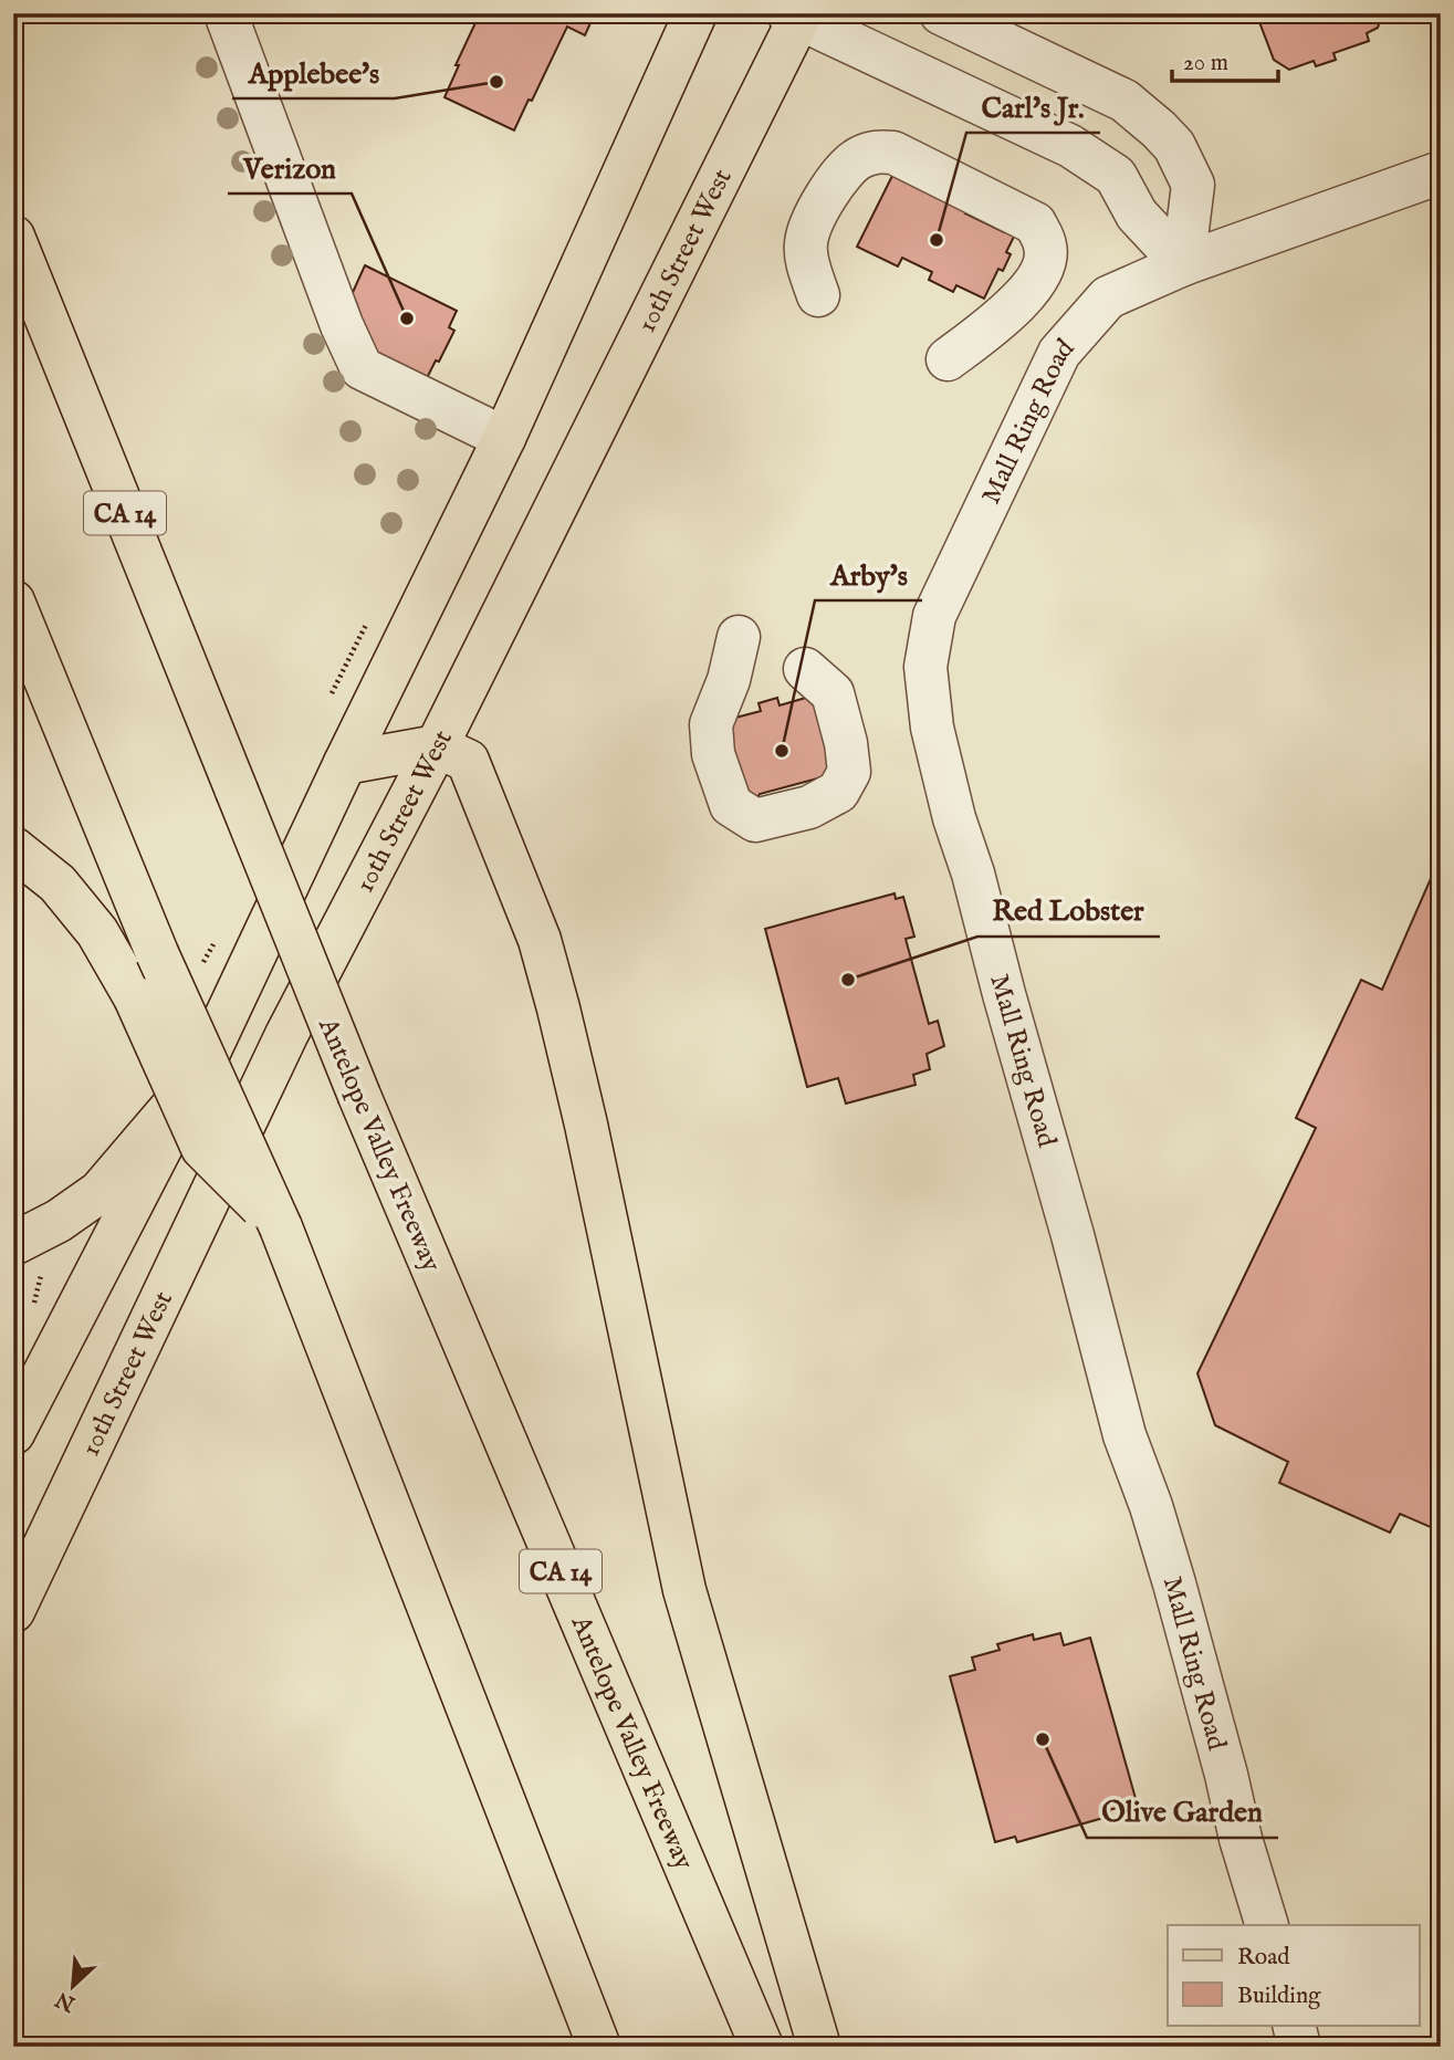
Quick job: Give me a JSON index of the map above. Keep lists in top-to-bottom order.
{
  "streets": {
    "main road": ["10th Street West", "CA 14", "Antelope Valley Freeway"],
    "lane": ["Mall Ring Road"]
  },
  "places": [
    "Applebee's",
    "Carl's Jr.",
    "Verizon",
    "Arby's",
    "Red Lobster",
    "Olive Garden"
  ],
  "legend": ["Road", "Building"],
  "scale_bar": "20 m",
  "north": "bottom left"
}
